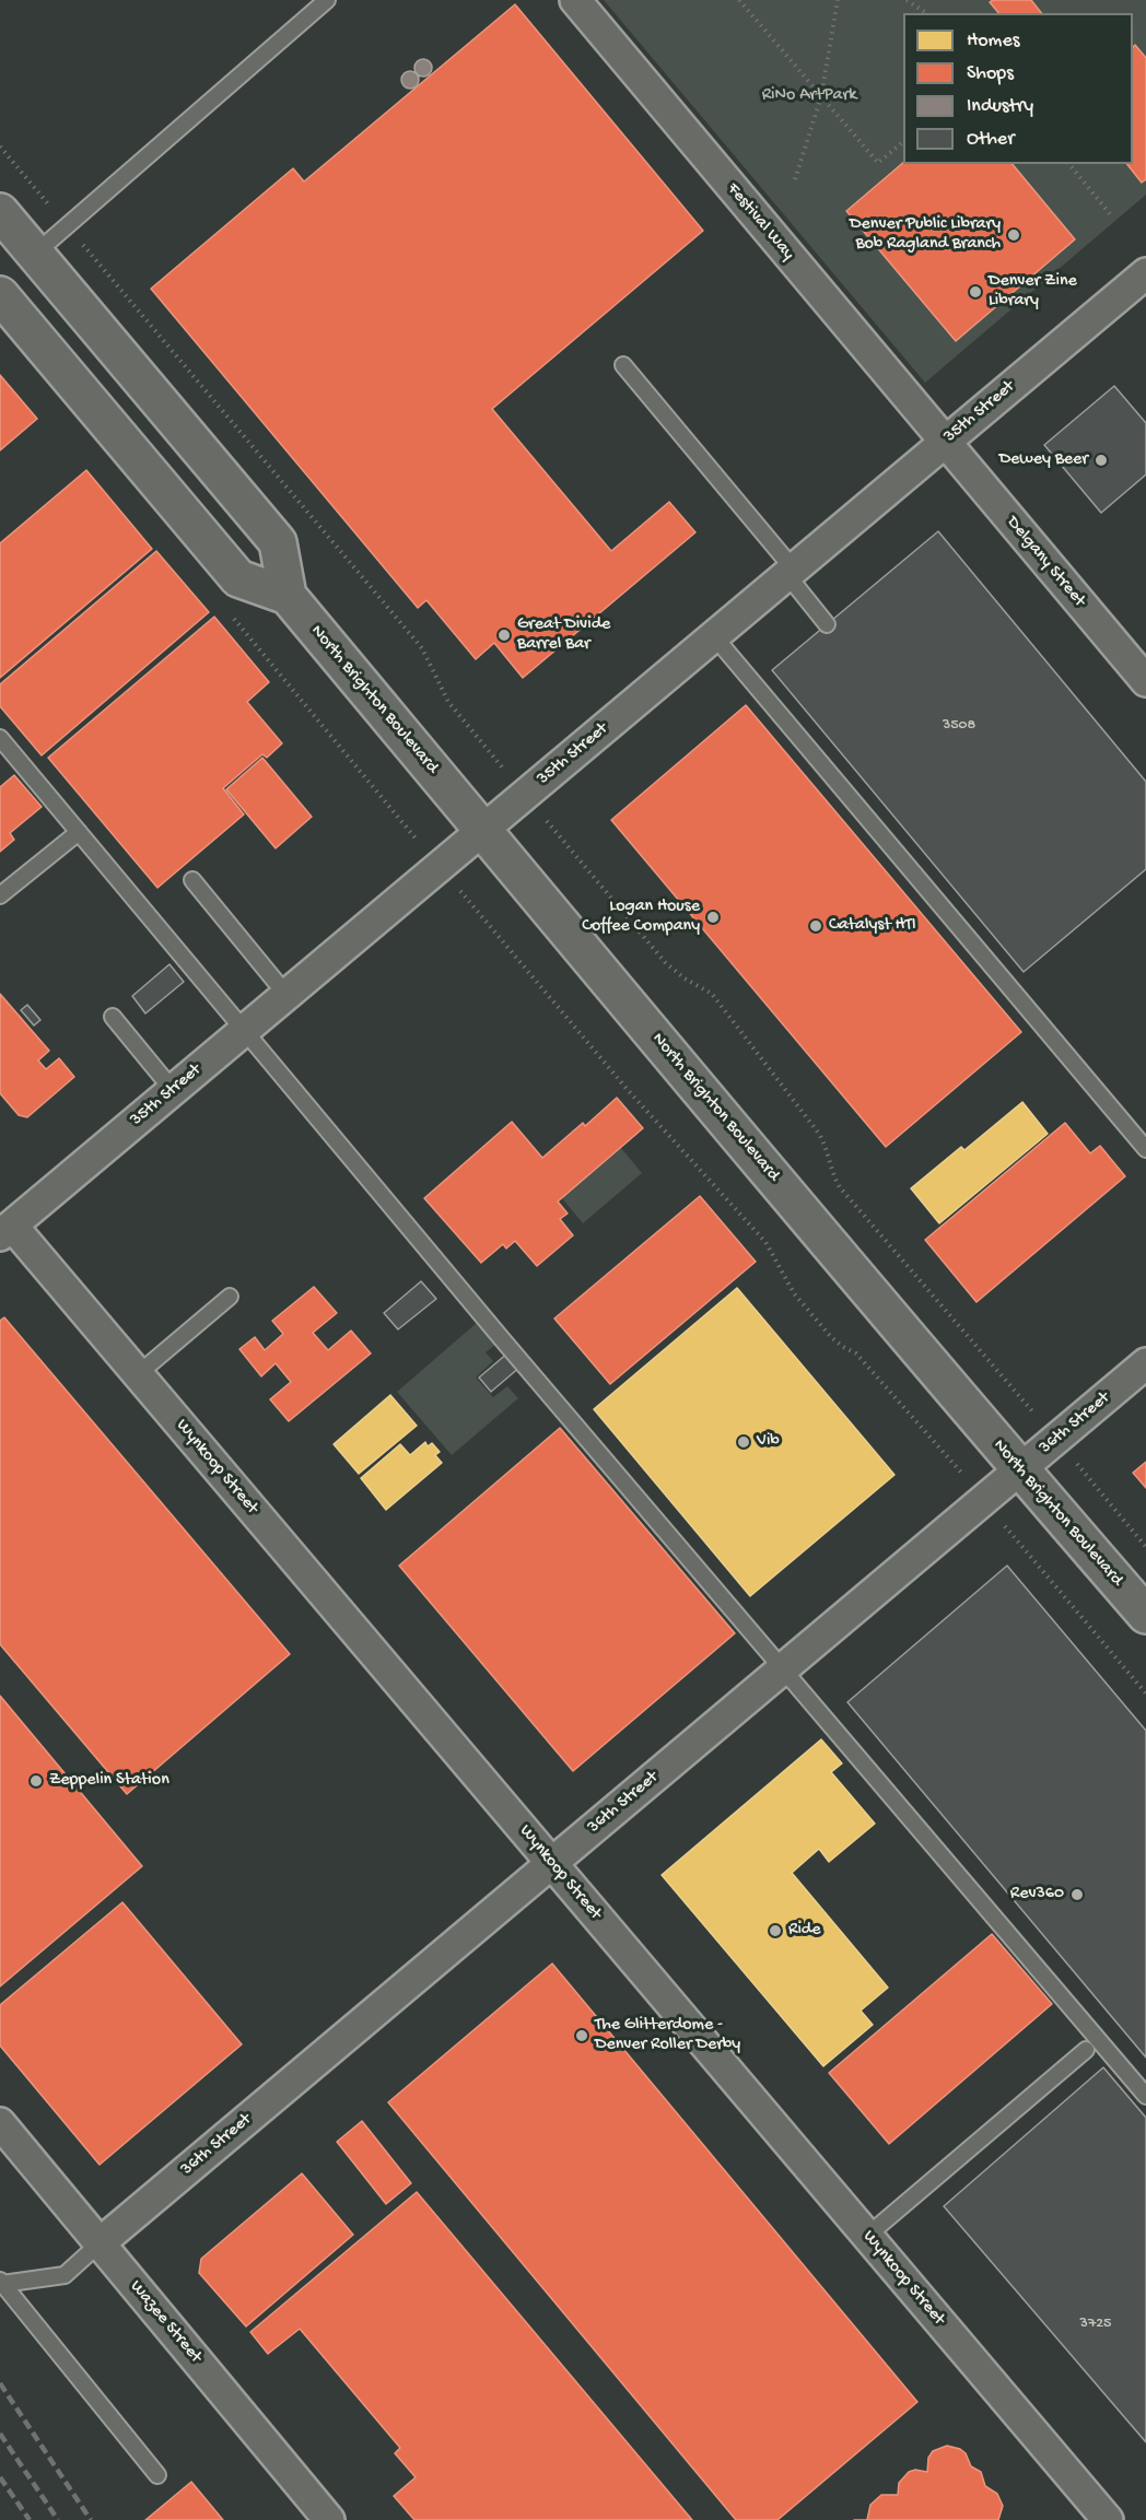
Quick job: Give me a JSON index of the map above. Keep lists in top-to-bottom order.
{
  "streets": {
    "main road": ["North Brighton Boulevard"],
    "street": [
      "Festival Way",
      "35th Street",
      "Delgany Street",
      "36th Street",
      "Wynkoop Street",
      "Wazee Street"
    ]
  },
  "crossings": [
    ["Festival Way", "35th Street"],
    ["Festival Way", "Delgany Street"],
    ["35th Street", "Delgany Street"],
    ["35th Street", "North Brighton Boulevard"],
    ["35th Street", "Wynkoop Street"],
    ["North Brighton Boulevard", "36th Street"],
    ["36th Street", "Wynkoop Street"],
    ["36th Street", "Wazee Street"]
  ],
  "parks": ["RiNo ArtPark"],
  "places": [
    "Denver Public Library Bob Ragland Branch",
    "Denver Zine Library",
    "Dewey Beer",
    "Great Divide Barrel Bar",
    "Logan House Coffee Company",
    "Catalyst HTI",
    "Vib",
    "Zeppelin Station",
    "Rev360",
    "Ride",
    "The Glitterdome - Denver Roller Derby"
  ],
  "house_numbers": ["3508", "3725"],
  "legend": [
    "Homes",
    "Shops",
    "Industry",
    "Other"
  ]
}
